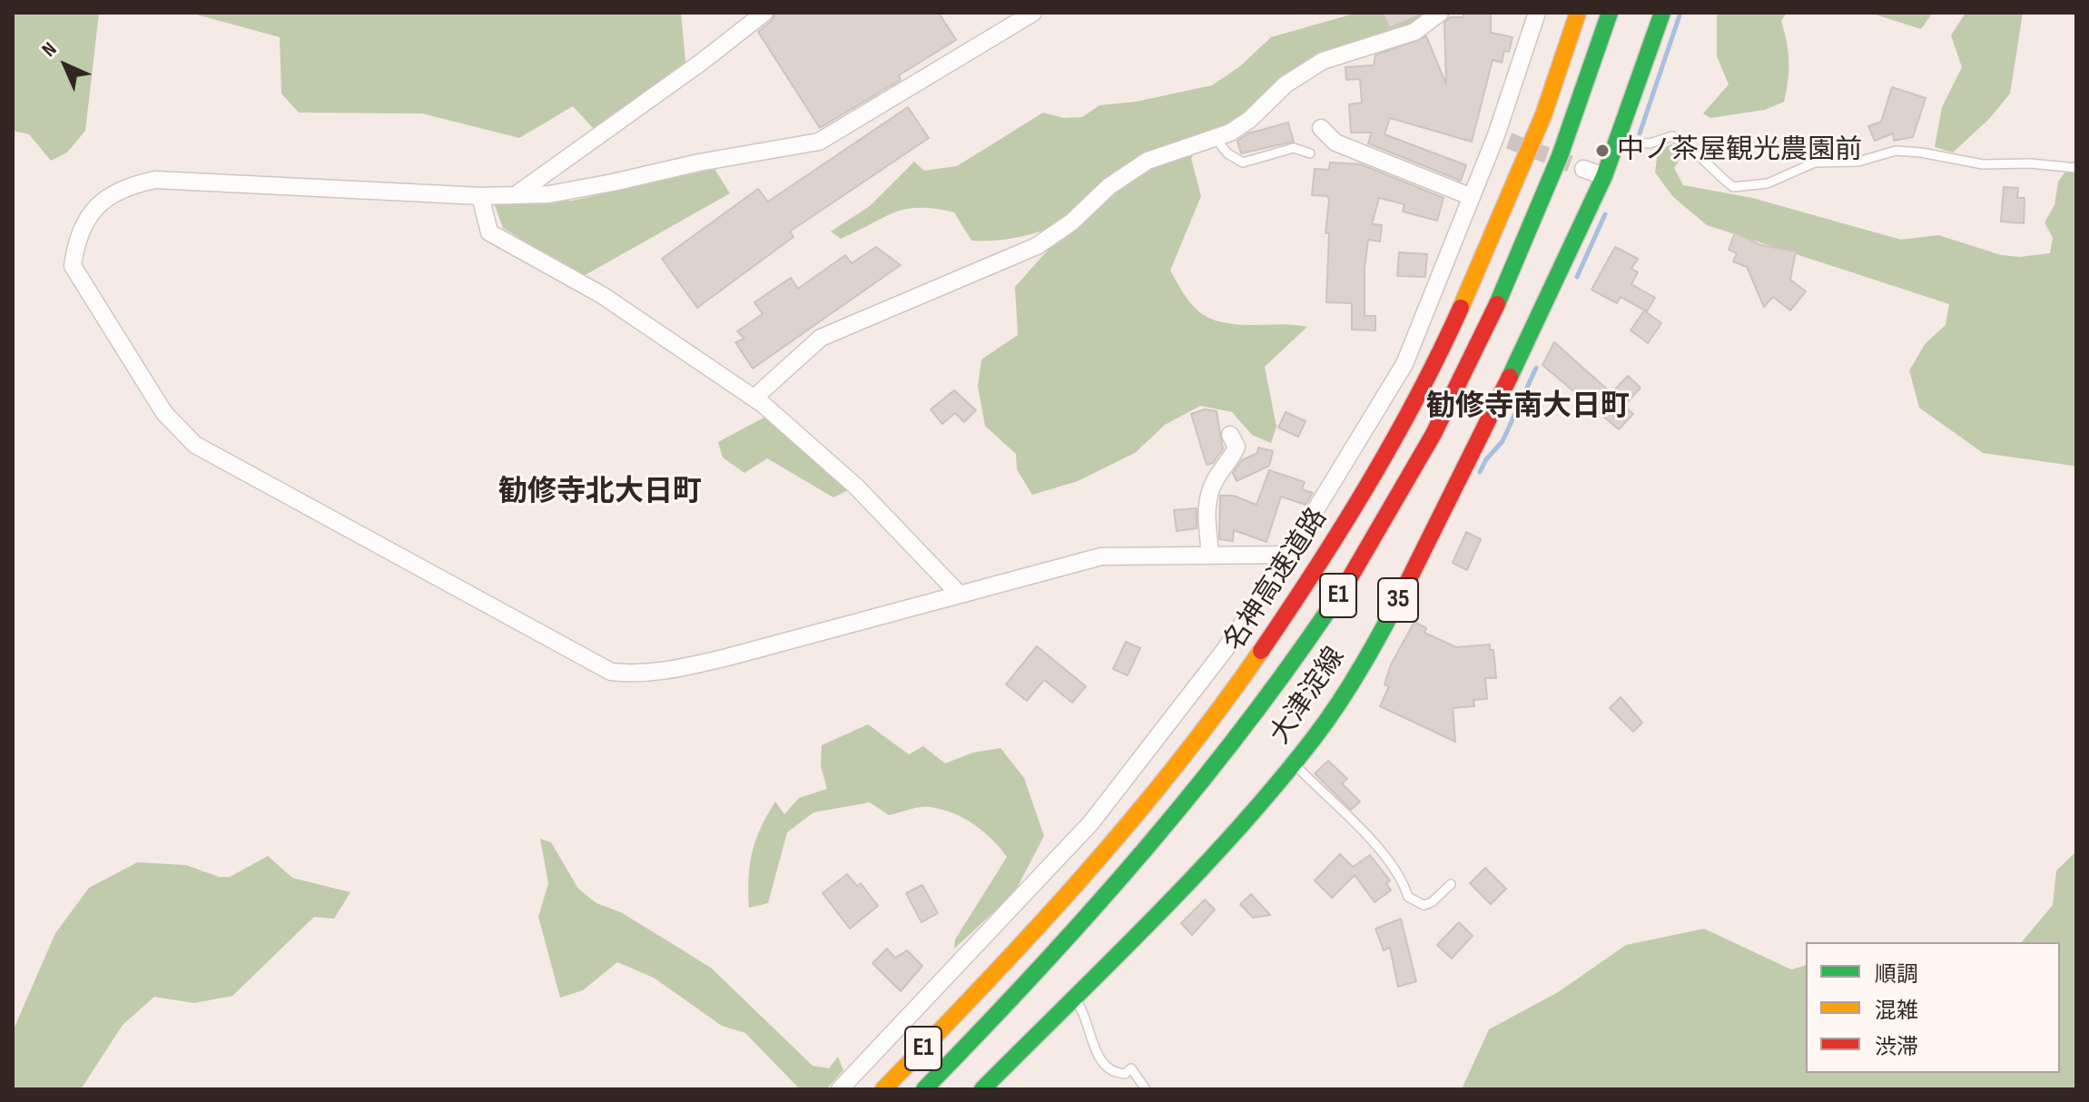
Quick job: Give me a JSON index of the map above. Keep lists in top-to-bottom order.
{
  "streets": {
    "main road": [
      "名神高速道路",
      "E1",
      "35",
      "大津淀線"
    ]
  },
  "districts": ["勧修寺南大日町", "勧修寺北大日町"],
  "places": ["中ノ茶屋観光農園前"],
  "legend": ["順調", "混雑", "渋滞"],
  "north": "top left"
}
